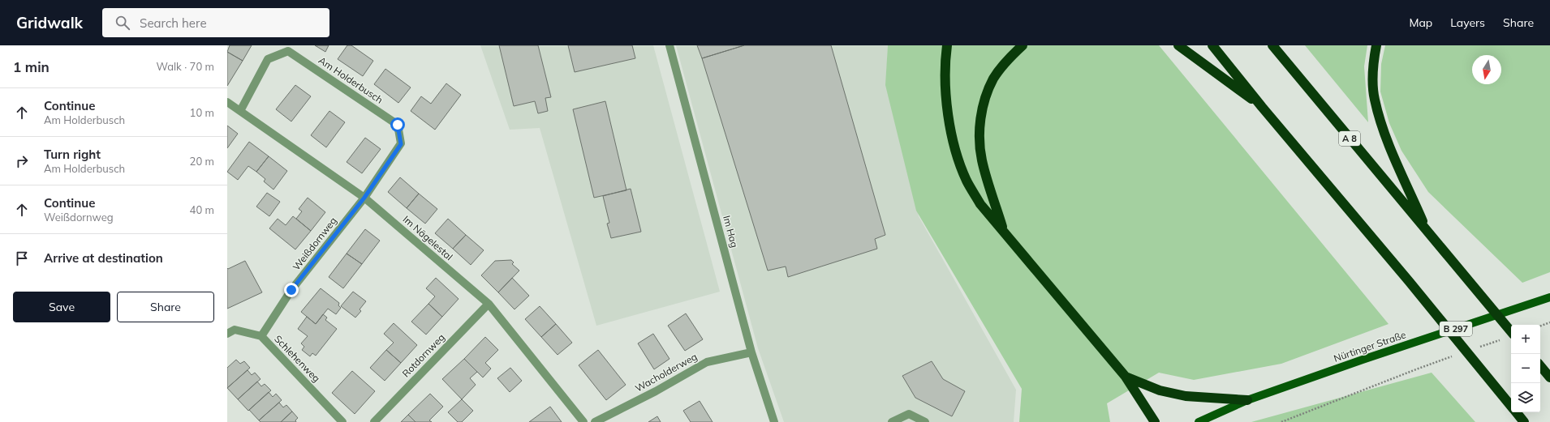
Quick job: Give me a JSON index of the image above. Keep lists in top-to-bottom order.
{
  "streets": {
    "highway": ["A 8"],
    "main road": ["B 297", "Nürtinger Straße"],
    "street": [
      "Am Holderbusch",
      "Im Hag",
      "Im Nägelestal",
      "Weißdornweg",
      "Rotdornweg",
      "Schlehenweg",
      "Wacholderweg"
    ]
  },
  "crossings": [
    ["Am Holderbusch", "Im Nägelestal"],
    ["Am Holderbusch", "Weißdornweg"],
    ["Im Hag", "Wacholderweg"],
    ["Im Nägelestal", "Weißdornweg"],
    ["Im Nägelestal", "Rotdornweg"],
    ["Weißdornweg", "Schlehenweg"]
  ],
  "north": "bottom",
  "page": {
    "header": "Gridwalk",
    "search": "Search here",
    "nav": ["Map", "Layers", "Share"],
    "heading": ["1 min", "Walk · 70 m"],
    "list": [
      ["Continue", "Am Holderbusch", "10 m"],
      ["Turn right", "Am Holderbusch", "20 m"],
      ["Continue", "Weißdornweg", "40 m"],
      "Arrive at destination"
    ],
    "buttons": ["Save", "Share"],
    "map_buttons": ["+", "−"]
  }
}
